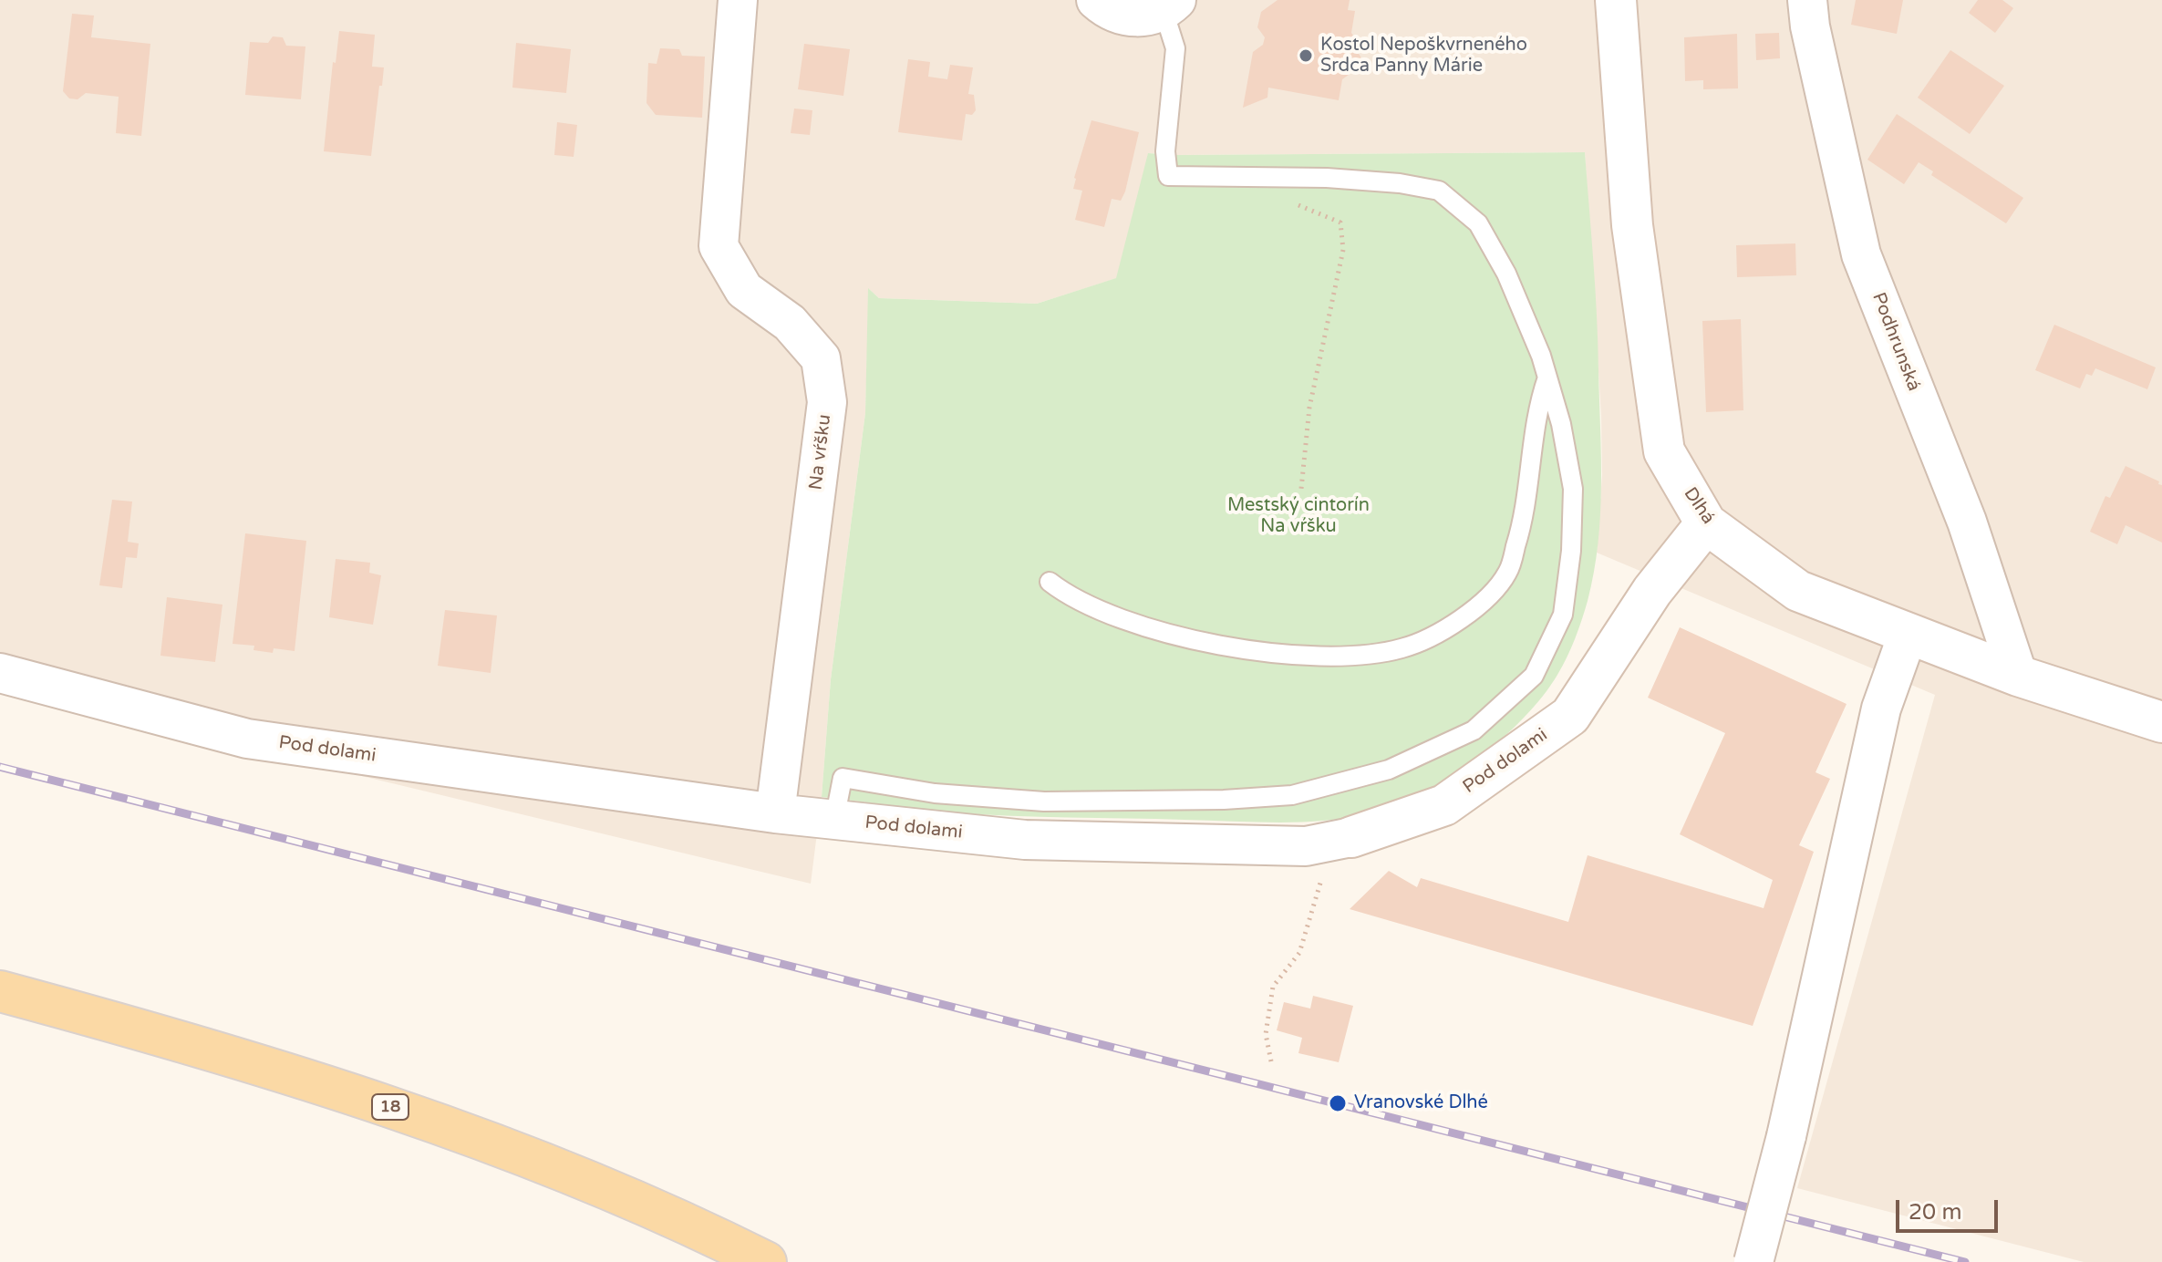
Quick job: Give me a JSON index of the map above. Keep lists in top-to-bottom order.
{
  "streets": {
    "main road": ["18"],
    "street": [
      "Podhrunská",
      "Na vŕšku",
      "Dlhá",
      "Pod dolami"
    ]
  },
  "crossings": [
    ["Podhrunská", "Dlhá"],
    ["Na vŕšku", "Pod dolami"],
    ["Dlhá", "Pod dolami"]
  ],
  "parks": ["Mestský cintorín Na vŕšku"],
  "places": ["Kostol Nepoškvrneného Srdca Panny Márie", "Vranovské Dlhé"],
  "scale_bar": "20 m"
}
